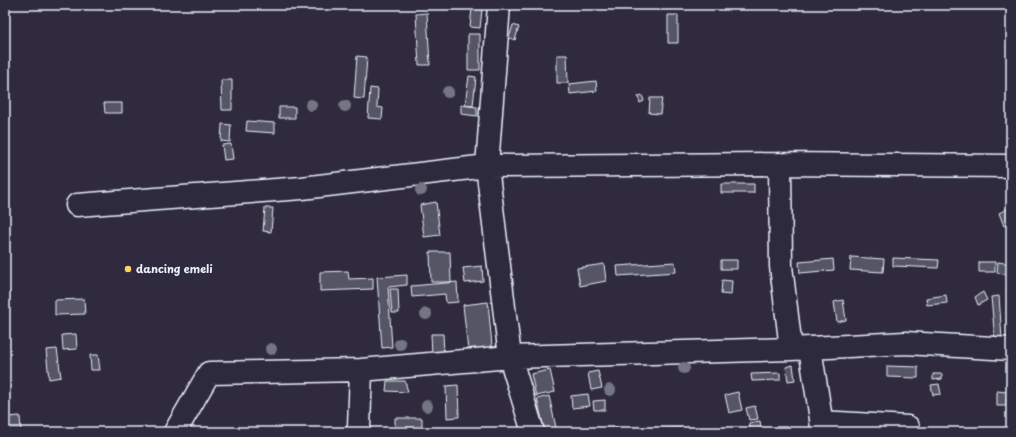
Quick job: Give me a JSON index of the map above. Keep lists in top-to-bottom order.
{
  "places": ["dancing emeli"]
}
